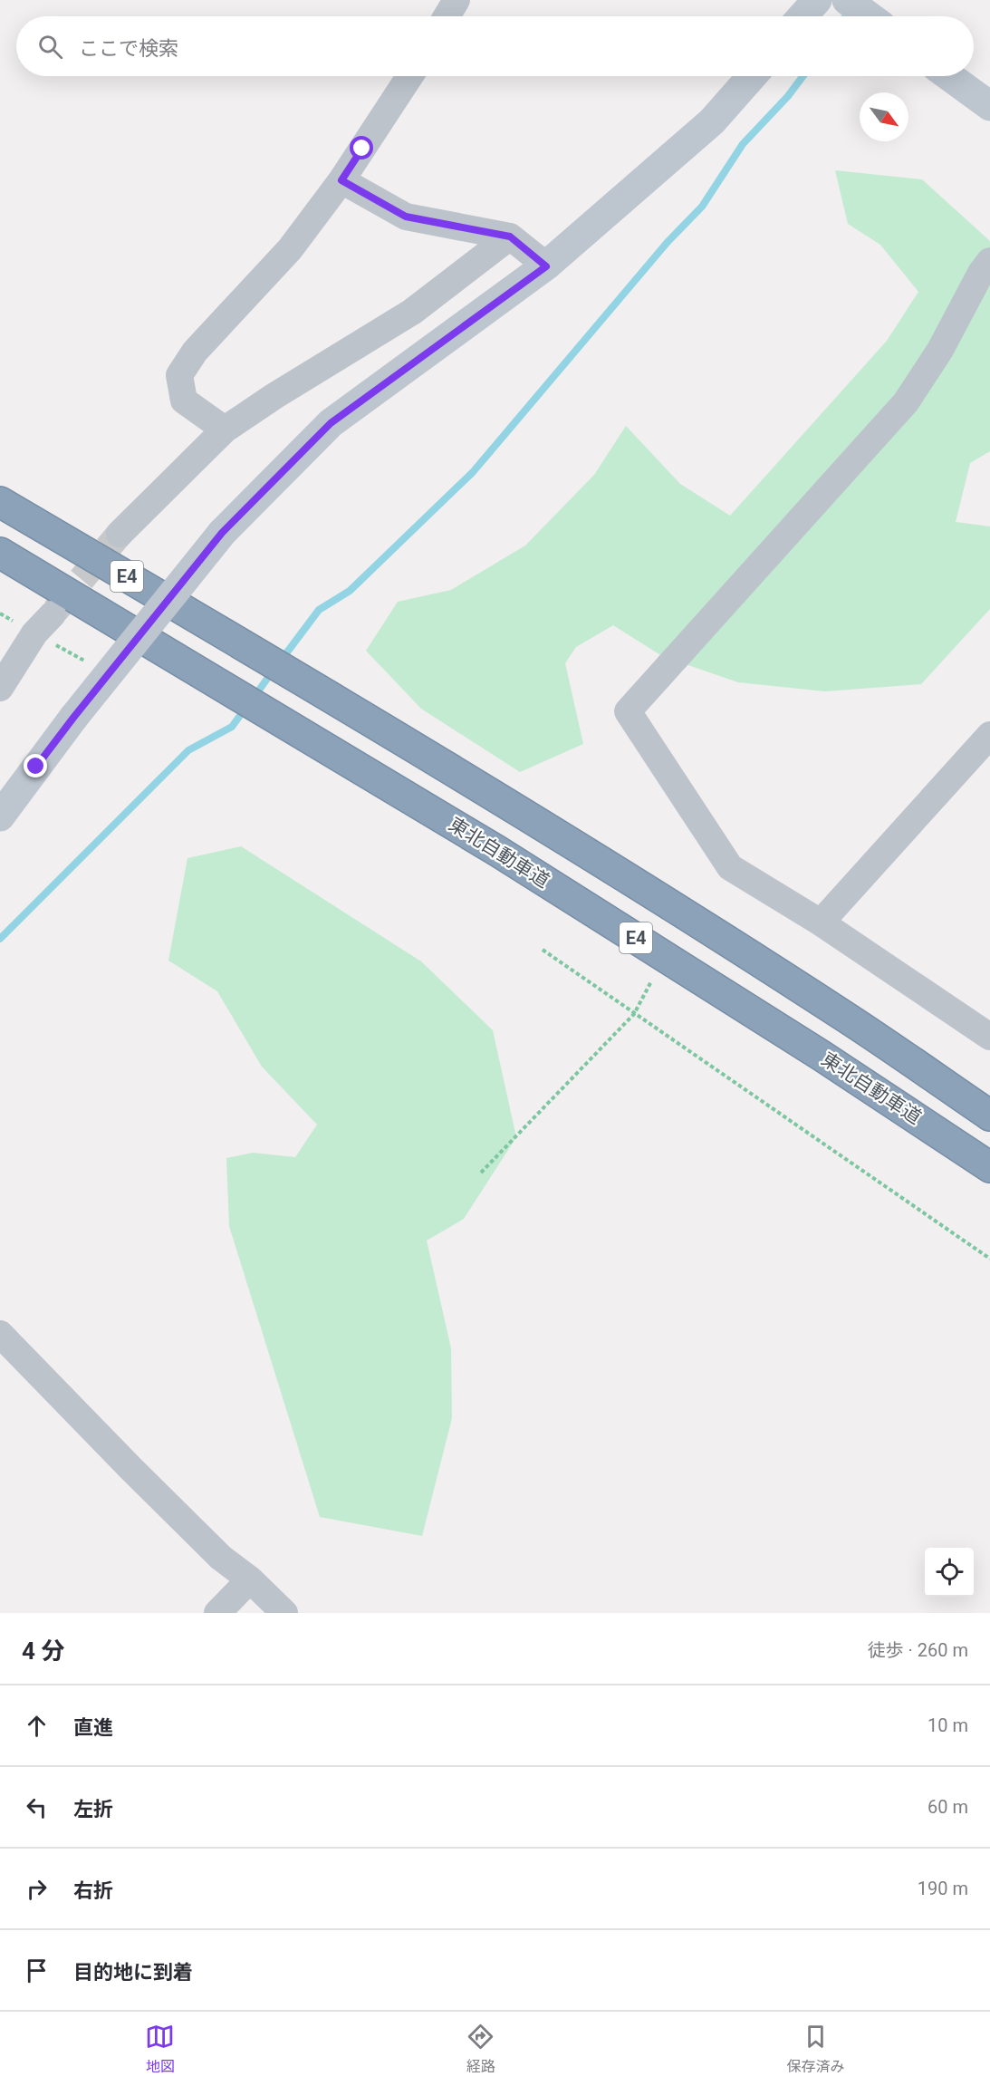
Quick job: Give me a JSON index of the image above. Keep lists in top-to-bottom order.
{
  "streets": {
    "highway": ["E4", "東北自動車道"]
  },
  "north": "bottom right",
  "page": {
    "search": "ここで検索",
    "heading": ["4 分", "徒歩 · 260 m"],
    "list": [
      ["直進", "10 m"],
      ["左折", "60 m"],
      ["右折", "190 m"],
      "目的地に到着"
    ],
    "nav": ["地図", "経路", "保存済み"]
  }
}
